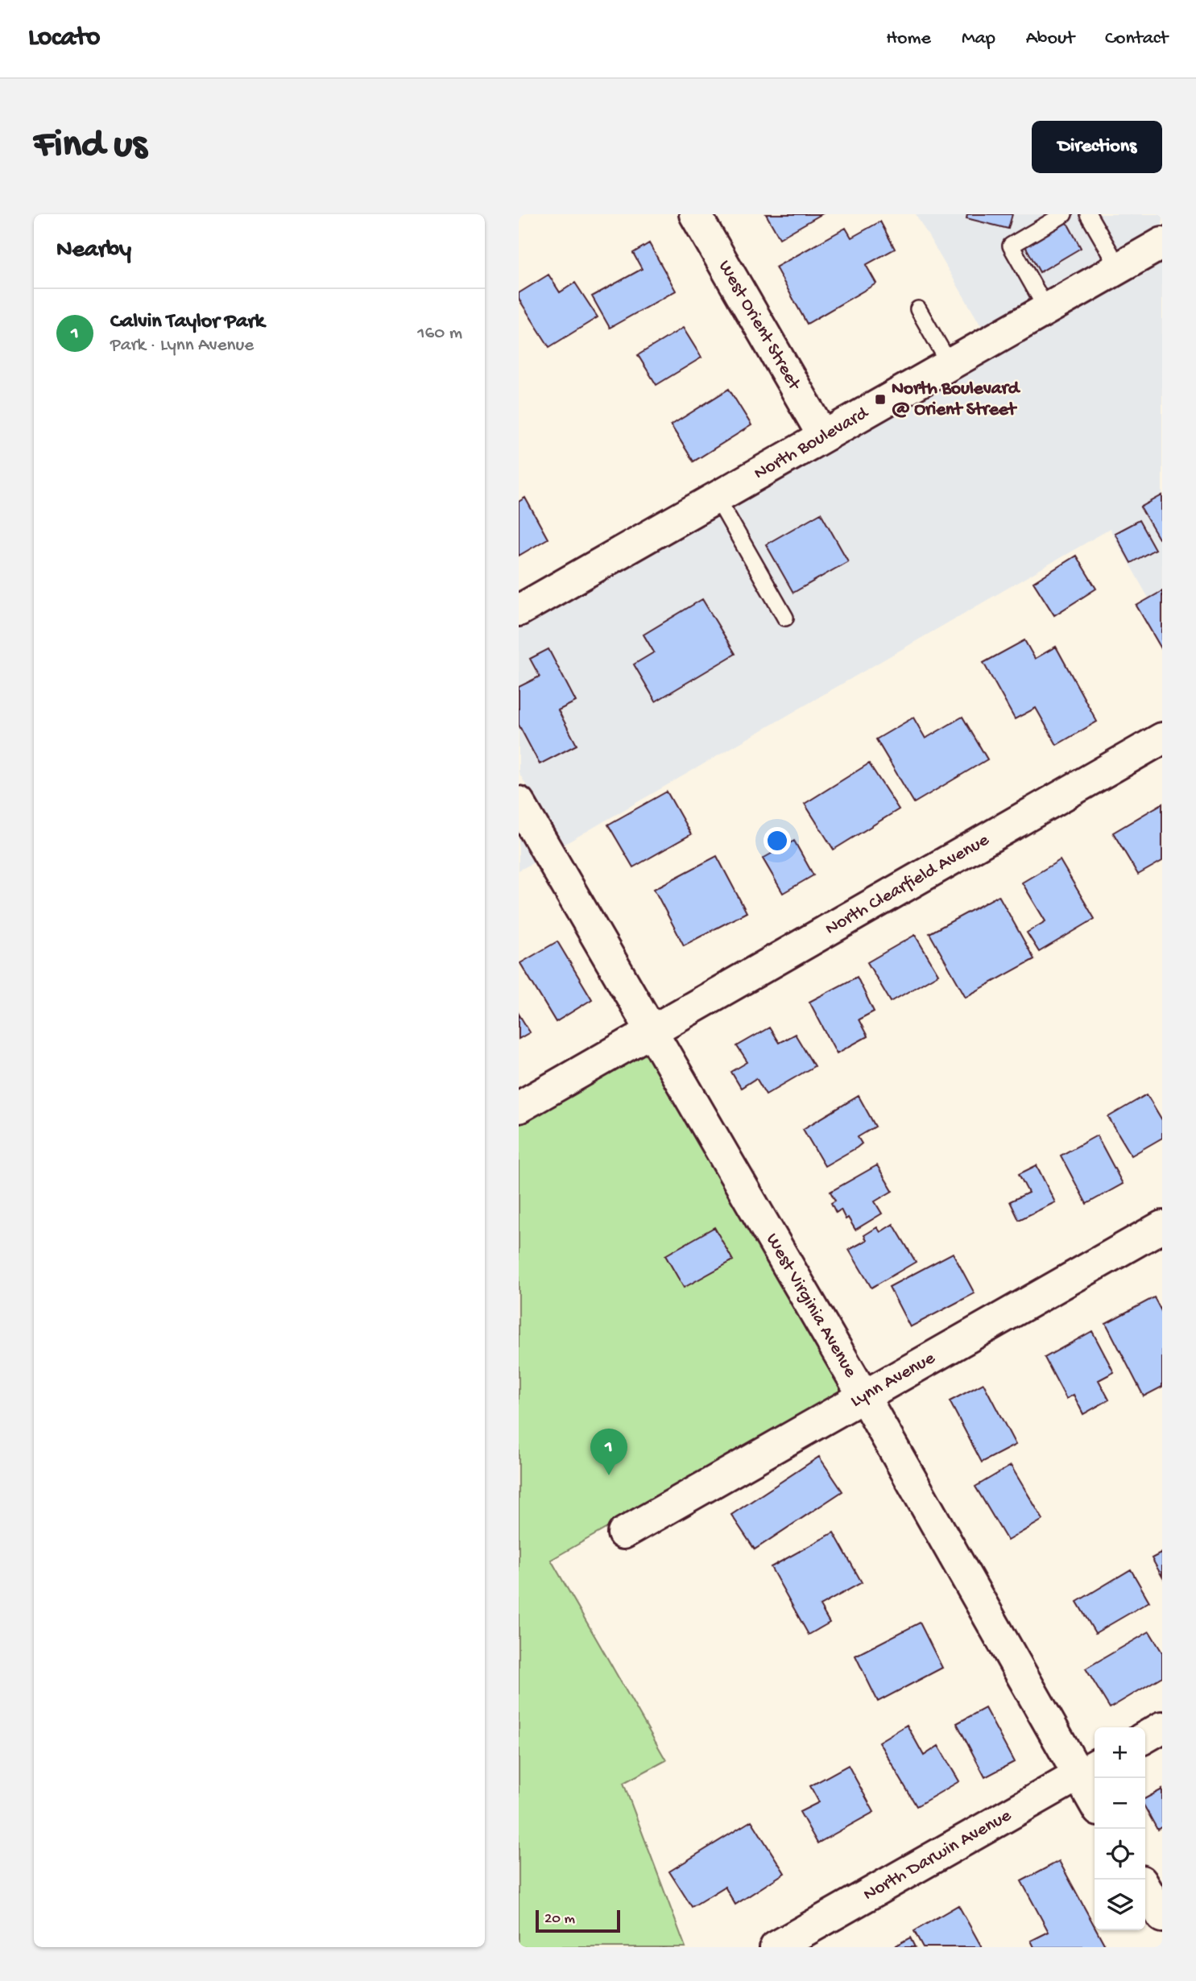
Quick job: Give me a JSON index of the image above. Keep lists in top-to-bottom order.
{
  "streets": {
    "street": [
      "West Orient Street",
      "North Boulevard",
      "North Clearfield Avenue",
      "West Virginia Avenue",
      "Lynn Avenue",
      "North Darwin Avenue"
    ]
  },
  "crossings": [
    ["West Orient Street", "North Boulevard"],
    ["North Clearfield Avenue", "West Virginia Avenue"],
    ["West Virginia Avenue", "Lynn Avenue"],
    ["West Virginia Avenue", "North Darwin Avenue"]
  ],
  "places": {
    "transit": ["North Boulevard @ Orient Street"]
  },
  "scale_bar": "20 m",
  "page": {
    "header": "Locato",
    "nav": [
      "Home",
      "Map",
      "About",
      "Contact"
    ],
    "buttons": "Directions",
    "title": "Find us",
    "heading": "Nearby",
    "list": [
      {
        "mark": "1",
        "name": "Calvin Taylor Park",
        "note": "Park · Lynn Avenue",
        "value": "160 m"
      }
    ],
    "pins": "1",
    "map_buttons": ["+", "−"],
    "scale": "20 m"
  }
}
